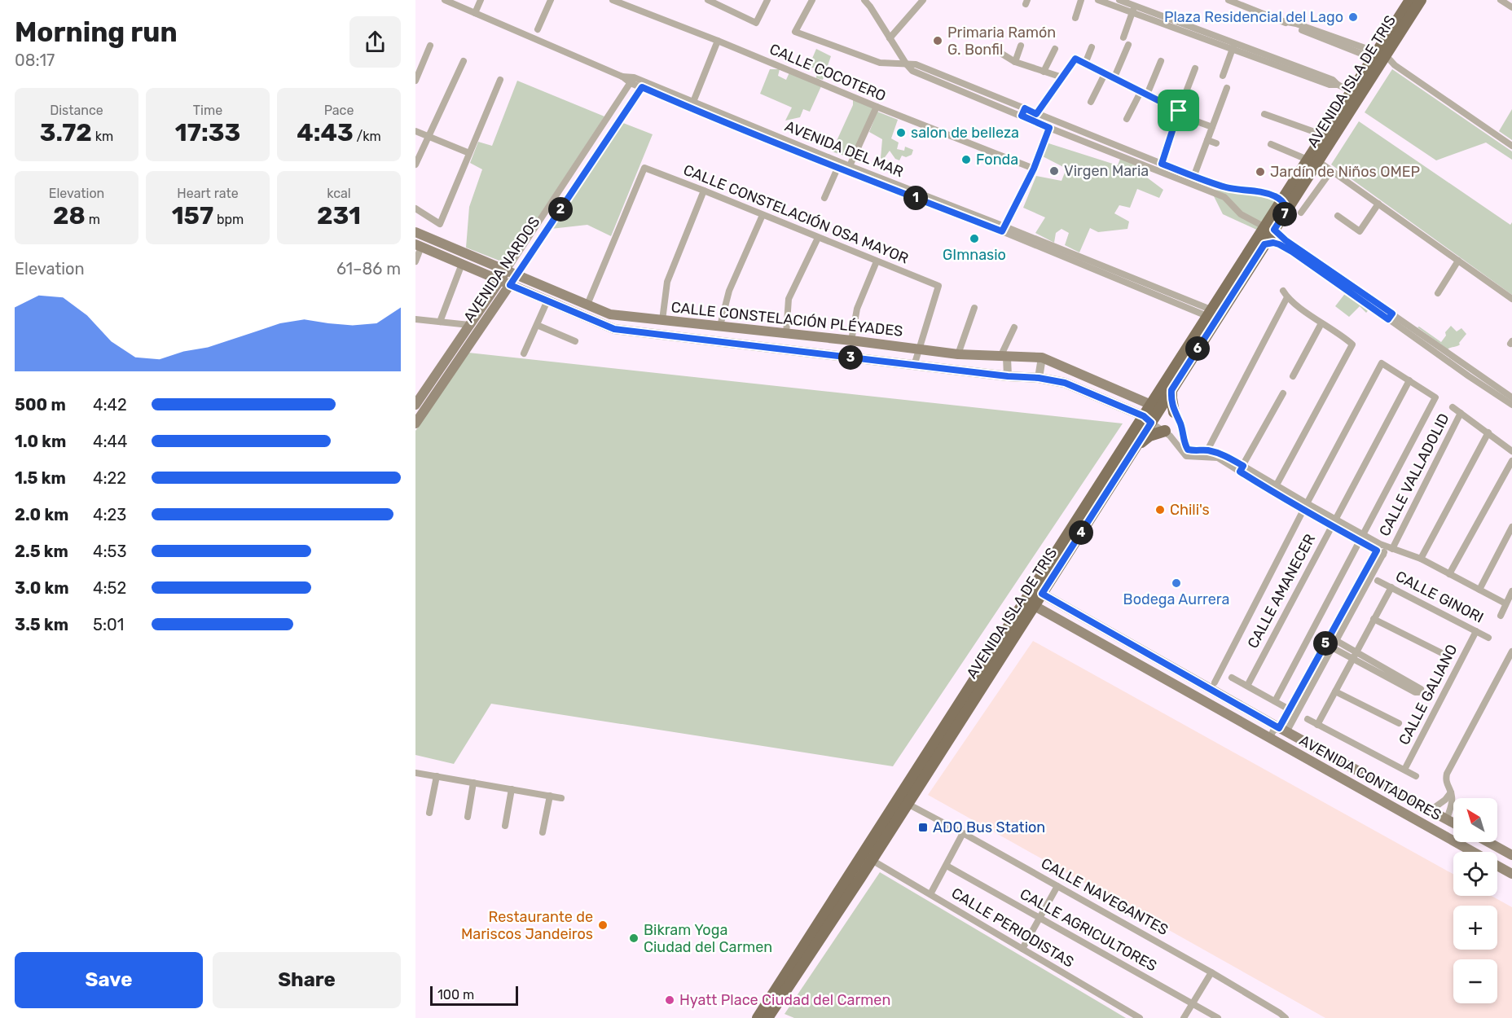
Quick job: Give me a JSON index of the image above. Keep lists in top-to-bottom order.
{
  "streets": {
    "main road": [
      "AVENIDA ISLA DE TRIS",
      "AVENIDA NARDOS",
      "CALLE CONSTELACIÓN PLÉYADES",
      "AVENIDA CONTADORES"
    ],
    "street": [
      "CALLE COCOTERO",
      "AVENIDA DEL MAR",
      "CALLE CONSTELACIÓN OSA MAYOR",
      "CALLE VALLADOLID",
      "CALLE AMANECER",
      "CALLE GINORI",
      "CALLE GALIANO",
      "CALLE NAVEGANTES",
      "CALLE PERIODISTAS",
      "CALLE AGRICULTORES"
    ]
  },
  "crossings": [
    ["AVENIDA ISLA DE TRIS", "AVENIDA DEL MAR"],
    ["AVENIDA ISLA DE TRIS", "CALLE CONSTELACIÓN PLÉYADES"],
    ["AVENIDA ISLA DE TRIS", "AVENIDA CONTADORES"],
    ["AVENIDA ISLA DE TRIS", "CALLE NAVEGANTES"],
    ["AVENIDA ISLA DE TRIS", "CALLE PERIODISTAS"],
    ["AVENIDA DEL MAR", "AVENIDA NARDOS"],
    ["CALLE CONSTELACIÓN OSA MAYOR", "CALLE CONSTELACIÓN PLÉYADES"],
    ["AVENIDA NARDOS", "CALLE CONSTELACIÓN PLÉYADES"],
    ["CALLE GINORI", "CALLE GALIANO"]
  ],
  "places": {
    "other": [
      "Plaza Residencial del Lago",
      "Primaria Ramón G. Bonfil",
      "salon de belleza",
      "Fonda",
      "Virgen Maria",
      "Jardín de Niños OMEP",
      "GImnasio",
      "Chili's",
      "Bodega Aurrera",
      "Restaurante de Mariscos Jandeiros",
      "Bikram Yoga Ciudad del Carmen",
      "Hyatt Place Ciudad del Carmen"
    ],
    "transit": ["ADO Bus Station"]
  },
  "scale_bar": "100 m",
  "north": "top left",
  "page": {
    "heading": ["Morning run", "08:17"],
    "stats": [
      ["Distance", "3.72 km"],
      ["Time", "17:33"],
      ["Pace", "4:43 /km"],
      ["Elevation", "28 m"],
      ["Heart rate", "157 bpm"],
      ["kcal", "231"]
    ],
    "pins": [
      "1",
      "2",
      "7",
      "6",
      "3",
      "4",
      "5"
    ],
    "chart": ["Elevation", "61–86 m"],
    "list": [
      {
        "name": "500 m",
        "note": "4:42"
      },
      {
        "name": "1.0 km",
        "note": "4:44"
      },
      {
        "name": "1.5 km",
        "note": "4:22"
      },
      {
        "name": "2.0 km",
        "note": "4:23"
      },
      {
        "name": "2.5 km",
        "note": "4:53"
      },
      {
        "name": "3.0 km",
        "note": "4:52"
      },
      {
        "name": "3.5 km",
        "note": "5:01"
      }
    ],
    "map_buttons": ["+", "−"],
    "buttons": ["Save", "Share"],
    "scale": "100 m"
  }
}
